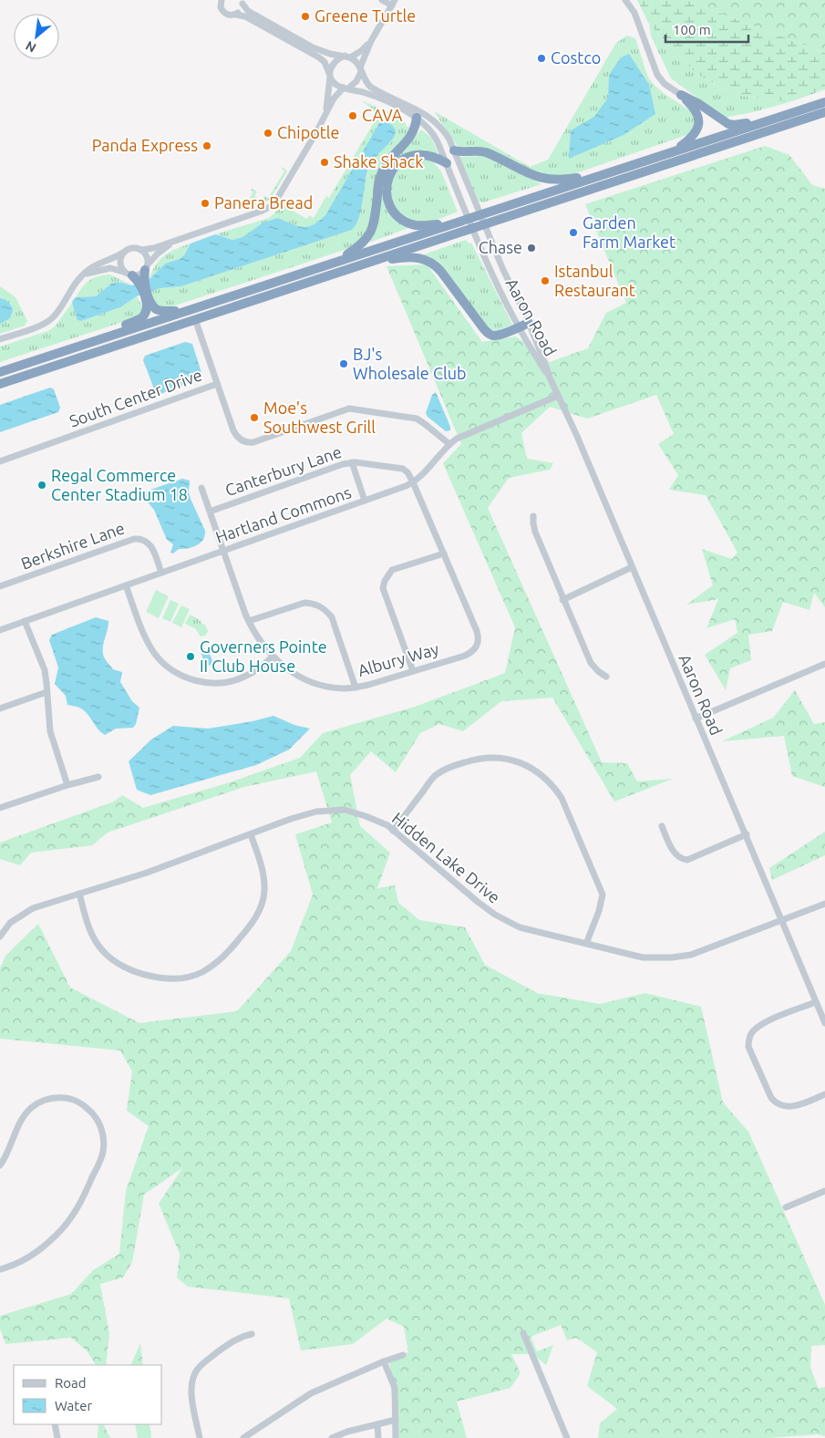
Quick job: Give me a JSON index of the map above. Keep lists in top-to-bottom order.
{
  "streets": {
    "street": [
      "Aaron Road",
      "South Center Drive",
      "Canterbury Lane",
      "Hartland Commons",
      "Berkshire Lane",
      "Albury Way",
      "Hidden Lake Drive"
    ]
  },
  "crossings": [
    ["Aaron Road", "Hartland Commons"],
    ["Aaron Road", "Hidden Lake Drive"],
    ["South Center Drive", "Hartland Commons"],
    ["Canterbury Lane", "Hartland Commons"],
    ["Canterbury Lane", "Albury Way"],
    ["Hartland Commons", "Berkshire Lane"],
    ["Hartland Commons", "Albury Way"]
  ],
  "places": [
    "Greene Turtle",
    "Costco",
    "CAVA",
    "Chipotle",
    "Panda Express",
    "Shake Shack",
    "Panera Bread",
    "Garden Farm Market",
    "Chase",
    "Istanbul Restaurant",
    "BJ's Wholesale Club",
    "Moe's Southwest Grill",
    "Regal Commerce Center Stadium 18",
    "Governers Pointe II Club House"
  ],
  "legend": ["Road", "Water"],
  "scale_bar": "100 m",
  "north": "bottom left"
}
